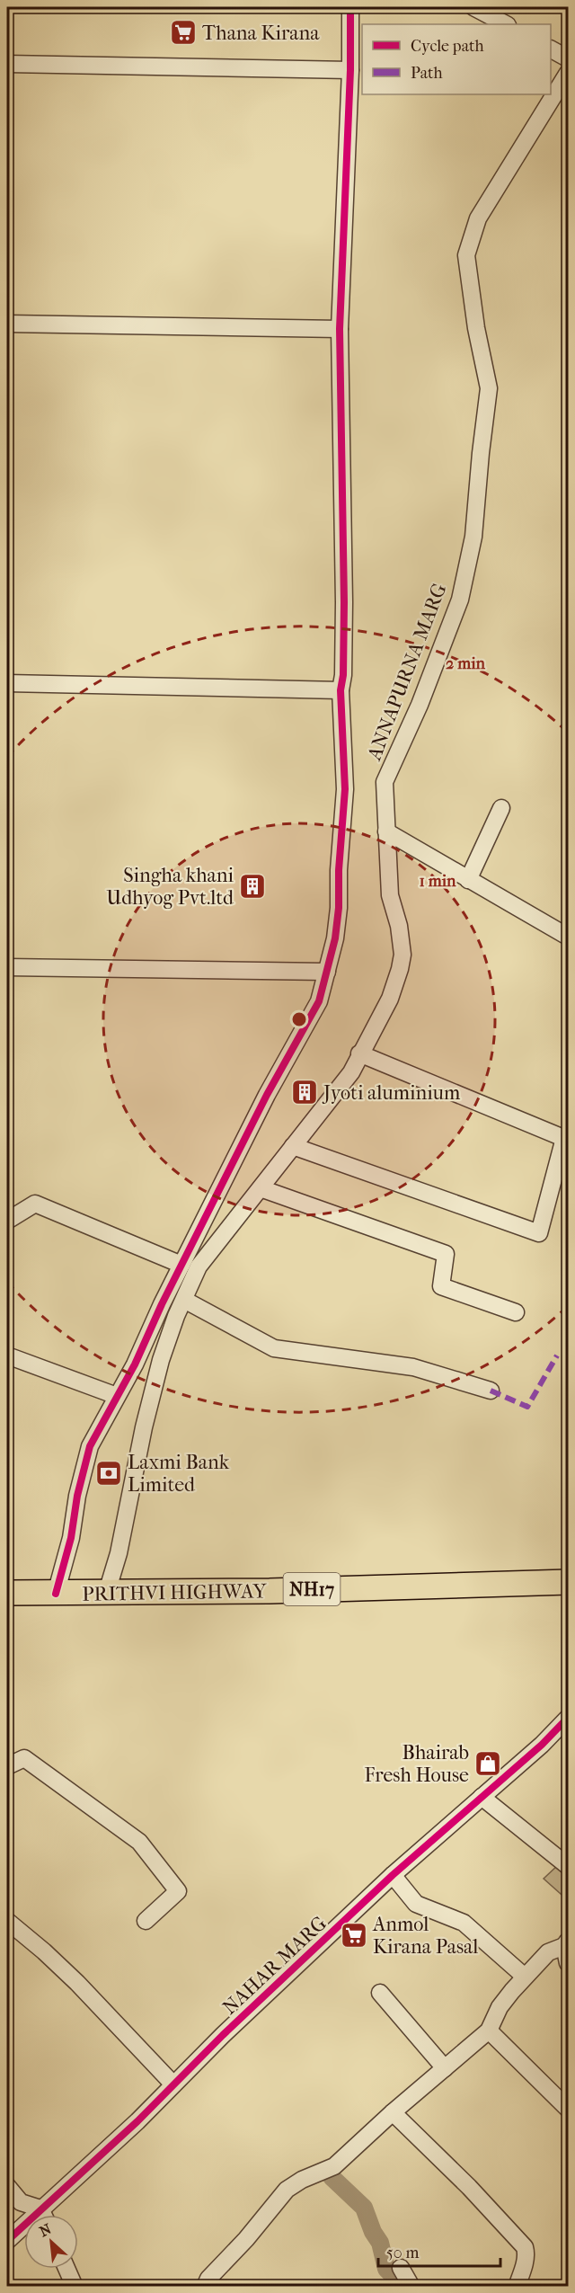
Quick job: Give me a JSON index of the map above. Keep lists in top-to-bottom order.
{
  "streets": {
    "highway": ["NH17", "PRITHVI HIGHWAY"],
    "street": ["ANNAPURNA MARG", "NAHAR MARG"]
  },
  "crossings": [
    ["ANNAPURNA MARG", "PRITHVI HIGHWAY"]
  ],
  "places": {
    "supermarket": ["Thana Kirana", "Anmol Kirana Pasal"],
    "building": ["Singha khani Udhyog Pvt.ltd", "Jyoti aluminium"],
    "bank": ["Laxmi Bank Limited"],
    "shop": ["Bhairab Fresh House"]
  },
  "legend": ["Cycle path", "Path"],
  "scale_bar": "50 m",
  "north": "top left",
  "rings": ["2 min", "1 min"]
}
